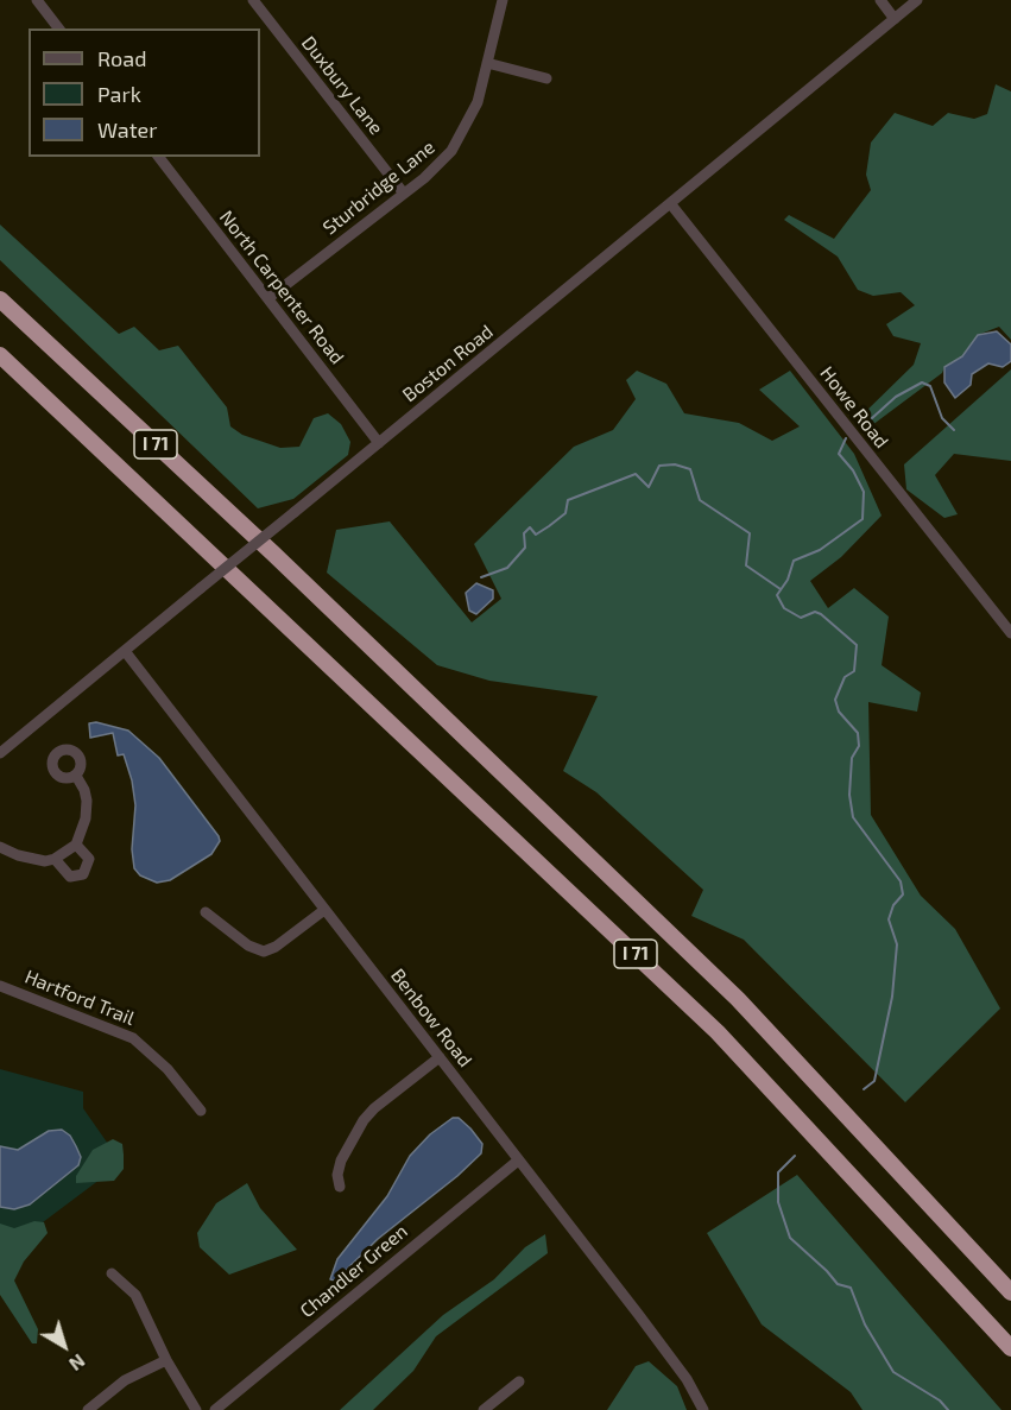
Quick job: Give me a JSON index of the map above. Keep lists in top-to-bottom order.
{
  "streets": {
    "highway": ["I 71"],
    "street": [
      "Duxbury Lane",
      "Sturbridge Lane",
      "North Carpenter Road",
      "Boston Road",
      "Howe Road",
      "Hartford Trail",
      "Benbow Road",
      "Chandler Green"
    ]
  },
  "crossings": [
    ["Duxbury Lane", "Sturbridge Lane"],
    ["Sturbridge Lane", "North Carpenter Road"],
    ["North Carpenter Road", "Boston Road"],
    ["Boston Road", "Howe Road"],
    ["Boston Road", "Benbow Road"],
    ["Benbow Road", "Chandler Green"]
  ],
  "legend": ["Road", "Park", "Water"],
  "north": "bottom right"
}
